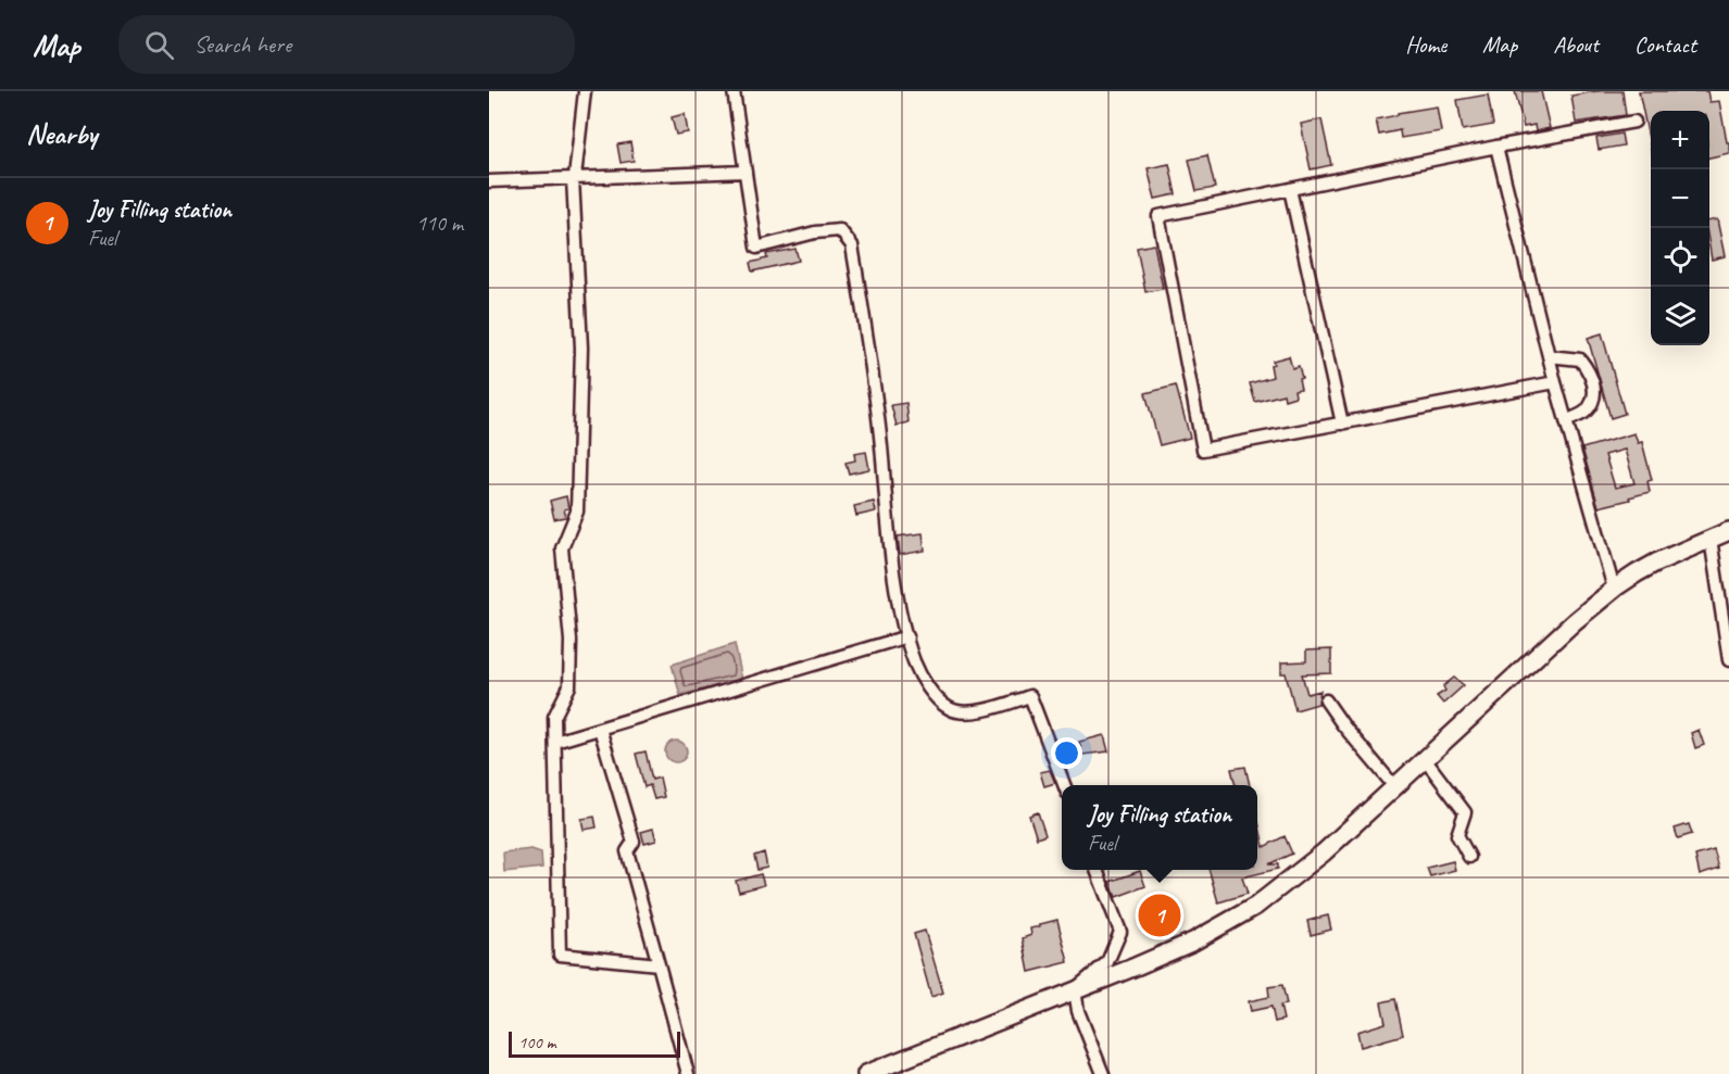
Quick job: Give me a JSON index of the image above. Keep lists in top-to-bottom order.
{
  "scale_bar": "100 m",
  "page": {
    "header": "Map",
    "search": "Search here",
    "nav": [
      "Home",
      "Map",
      "About",
      "Contact"
    ],
    "heading": "Nearby",
    "map_buttons": ["+", "−"],
    "list": [
      {
        "mark": "1",
        "name": "Joy Filling station",
        "note": "Fuel",
        "value": "110 m"
      }
    ],
    "popup": ["Joy Filling station", "Fuel"],
    "pins": "1",
    "scale": "100 m"
  }
}
